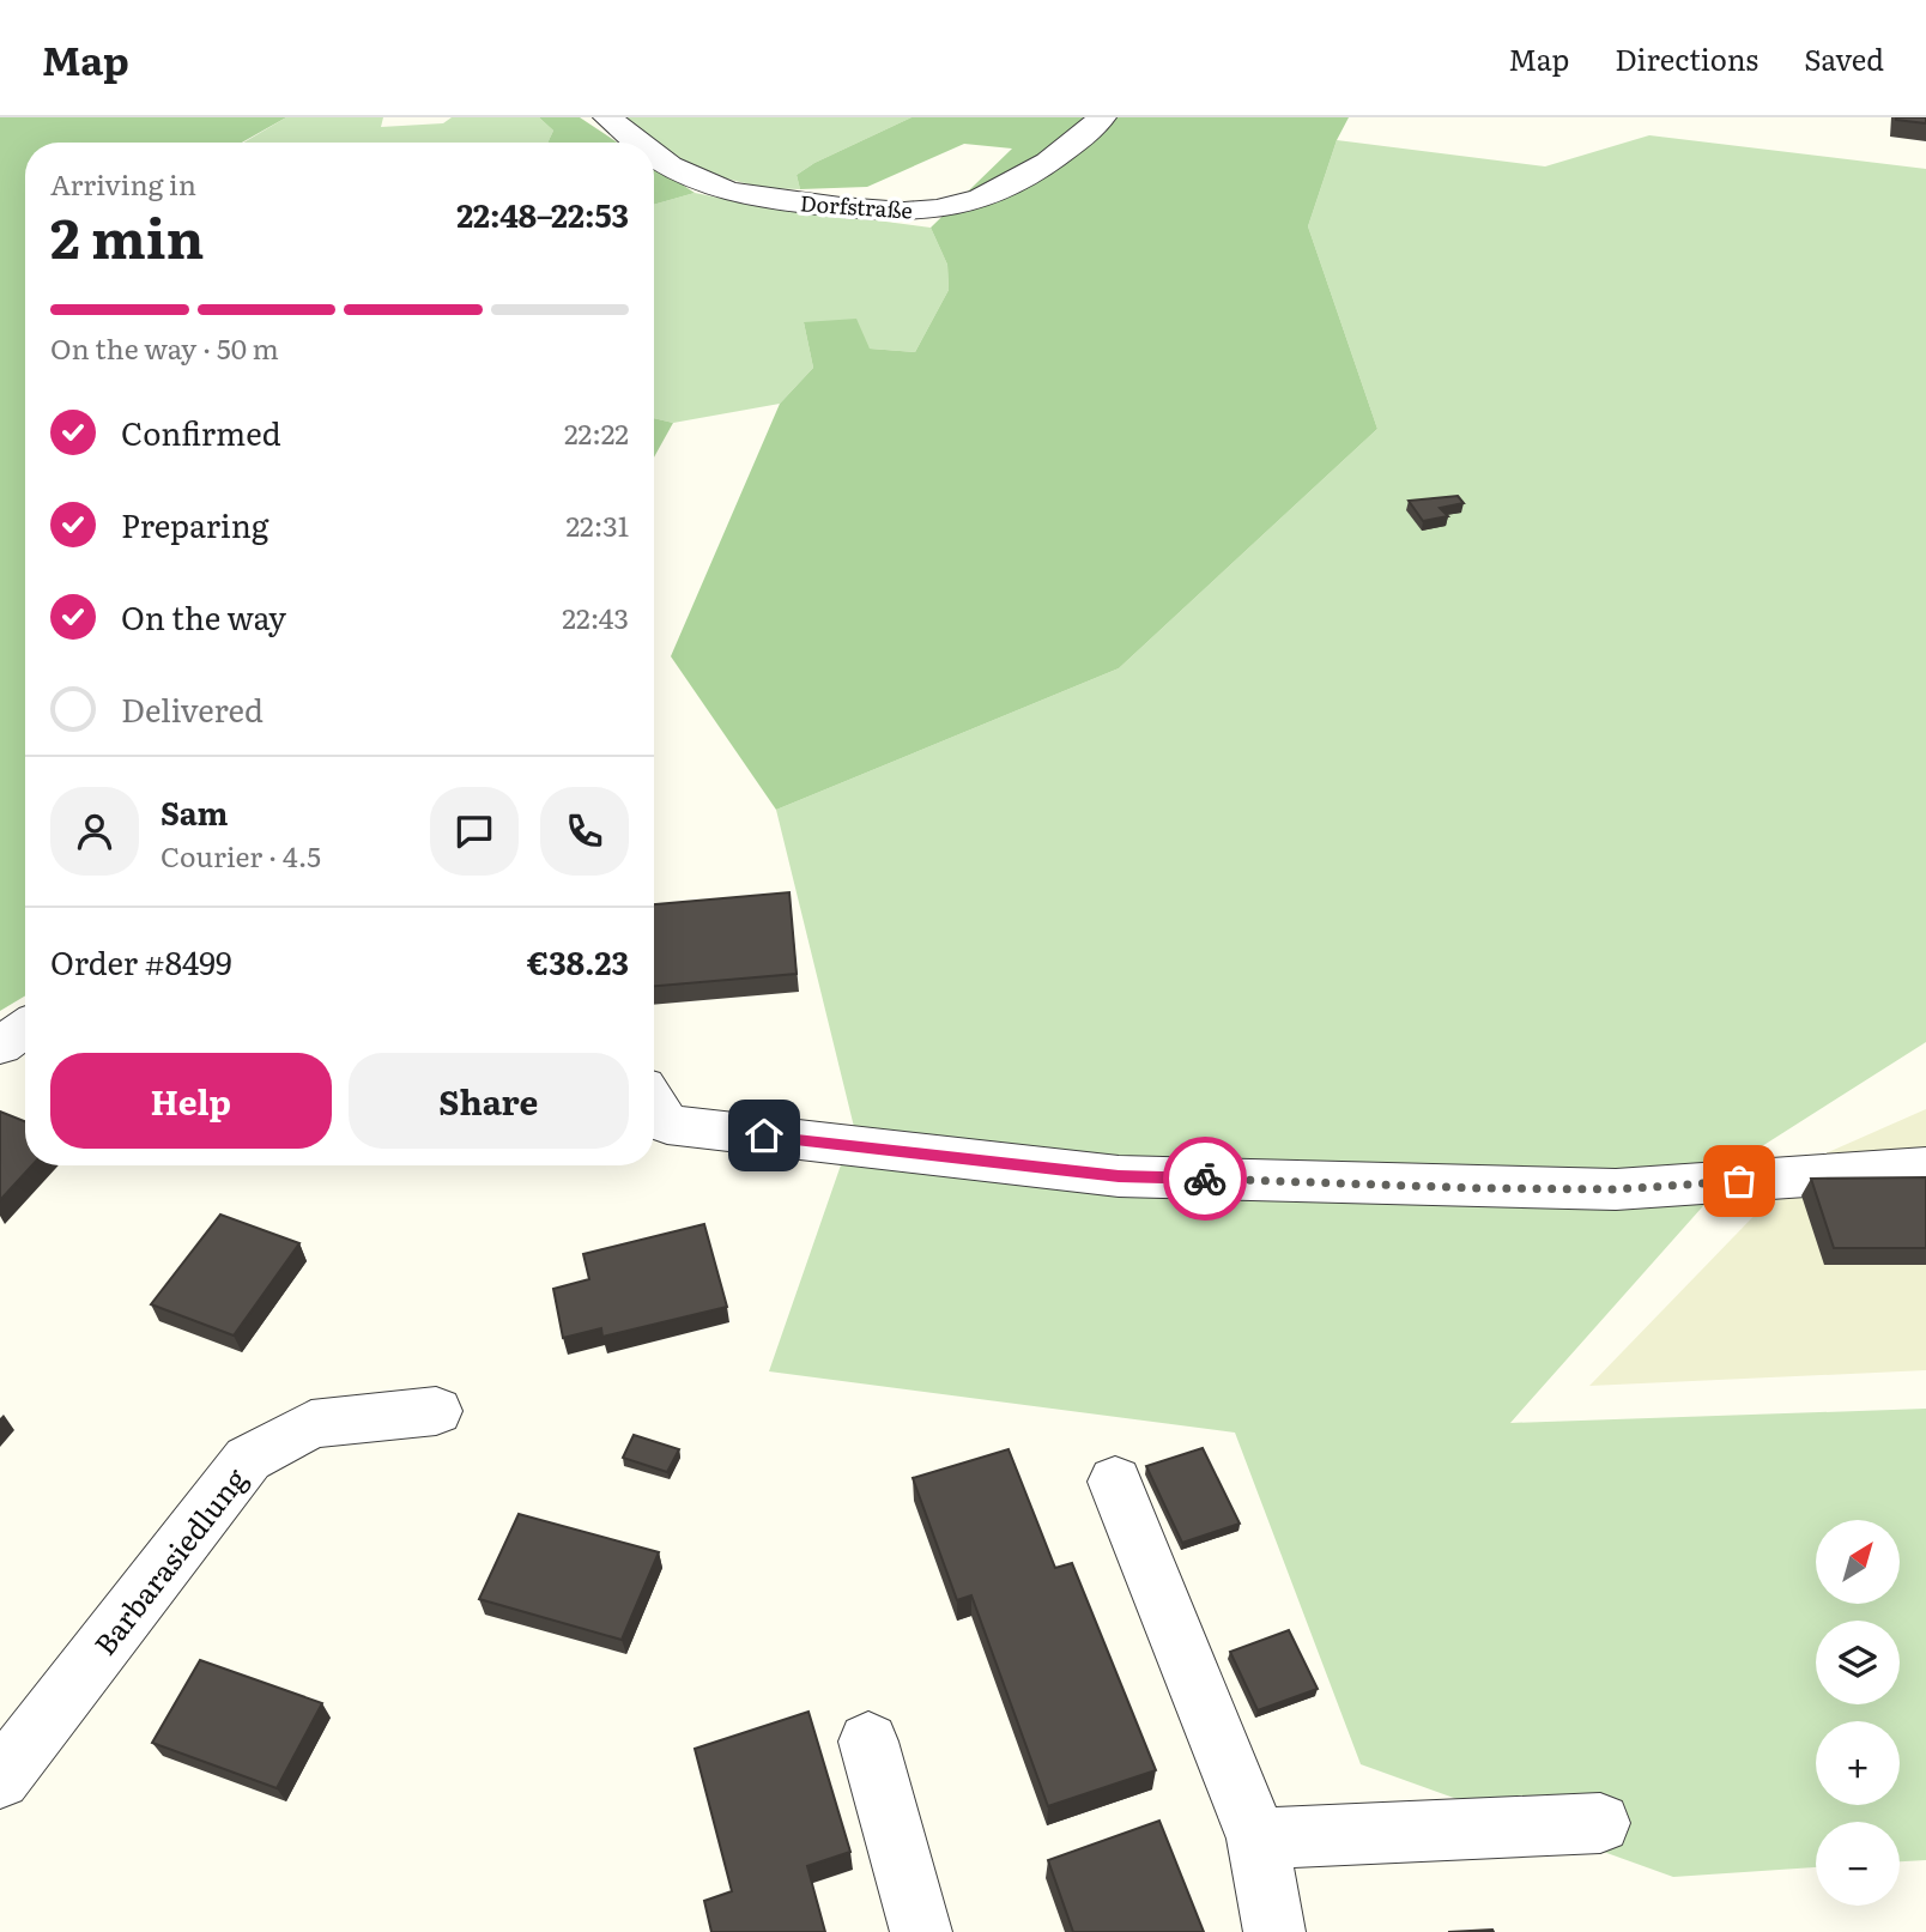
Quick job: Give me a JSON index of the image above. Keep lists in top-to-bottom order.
{
  "streets": {
    "street": ["Dorfstraße", "Barbarasiedlung"]
  },
  "north": "top right",
  "page": {
    "header": "Map",
    "nav": ["Map", "Directions", "Saved"],
    "heading": ["2 min", "Arriving in", "22:48–22:53"],
    "panel": [
      "Sam",
      "Courier · 4.5",
      "Order #8499",
      "€38.23"
    ],
    "bar": "On the way · 50 m",
    "list": [
      ["Confirmed", "22:22"],
      ["Preparing", "22:31"],
      ["On the way", "22:43"],
      "Delivered"
    ],
    "buttons": ["Help", "Share"],
    "map_buttons": ["+", "−"]
  }
}
